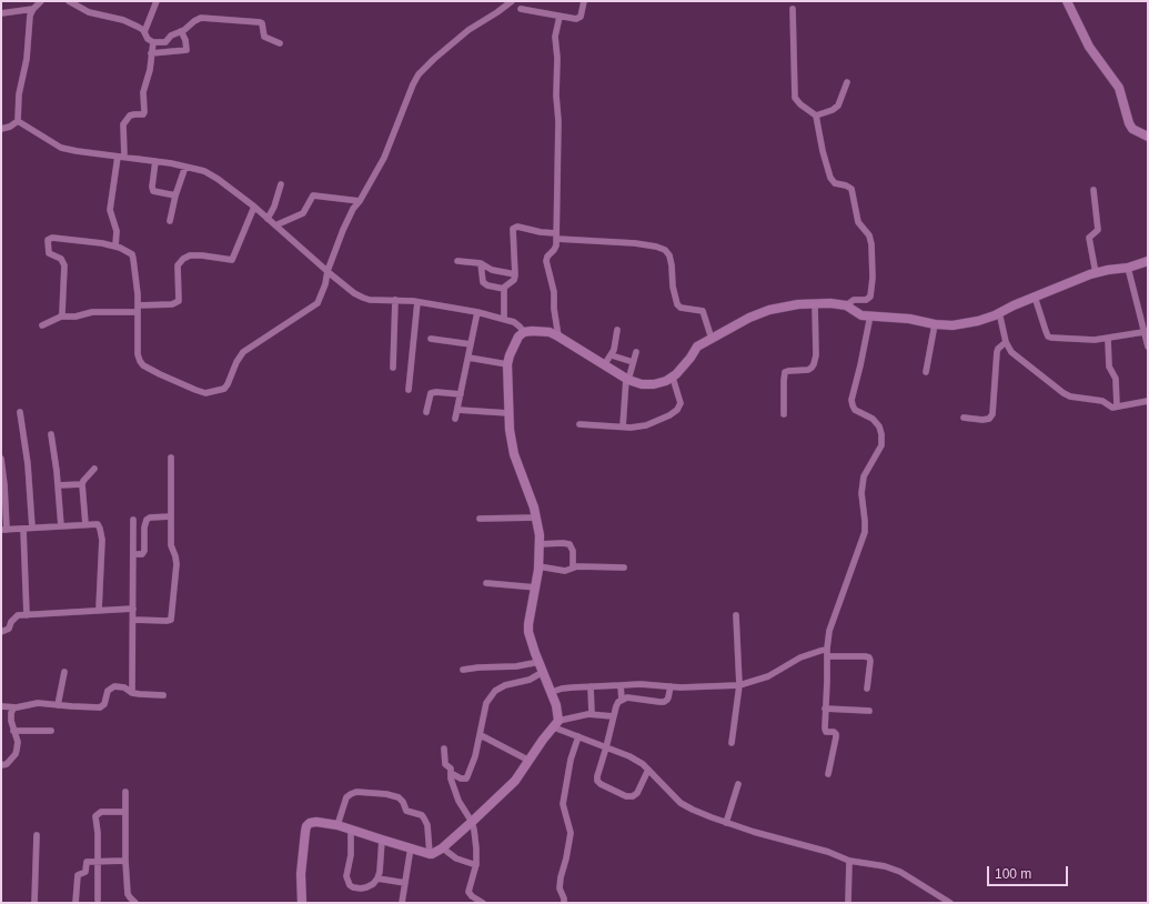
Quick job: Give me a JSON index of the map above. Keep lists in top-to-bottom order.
{
  "scale_bar": "100 m"
}
